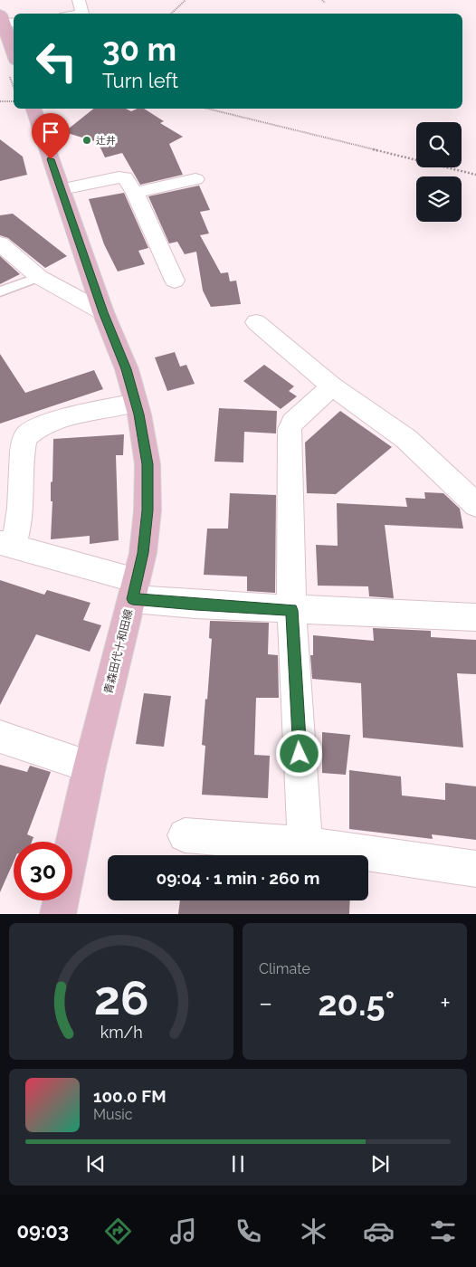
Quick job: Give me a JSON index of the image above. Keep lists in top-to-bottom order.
{
  "streets": {
    "main road": ["青森田代十和田線"]
  },
  "places": ["辻井"],
  "page": {
    "turn": ["30 m", "Turn left"],
    "limit": "30",
    "trip": "09:04 · 1 min · 260 m",
    "tile": "Climate",
    "heat": ["−", "20.5°", "+"],
    "song": ["100.0 FM", "Music"],
    "tabs": "09:03",
    "gauge": ["26", "km/h"]
  }
}
